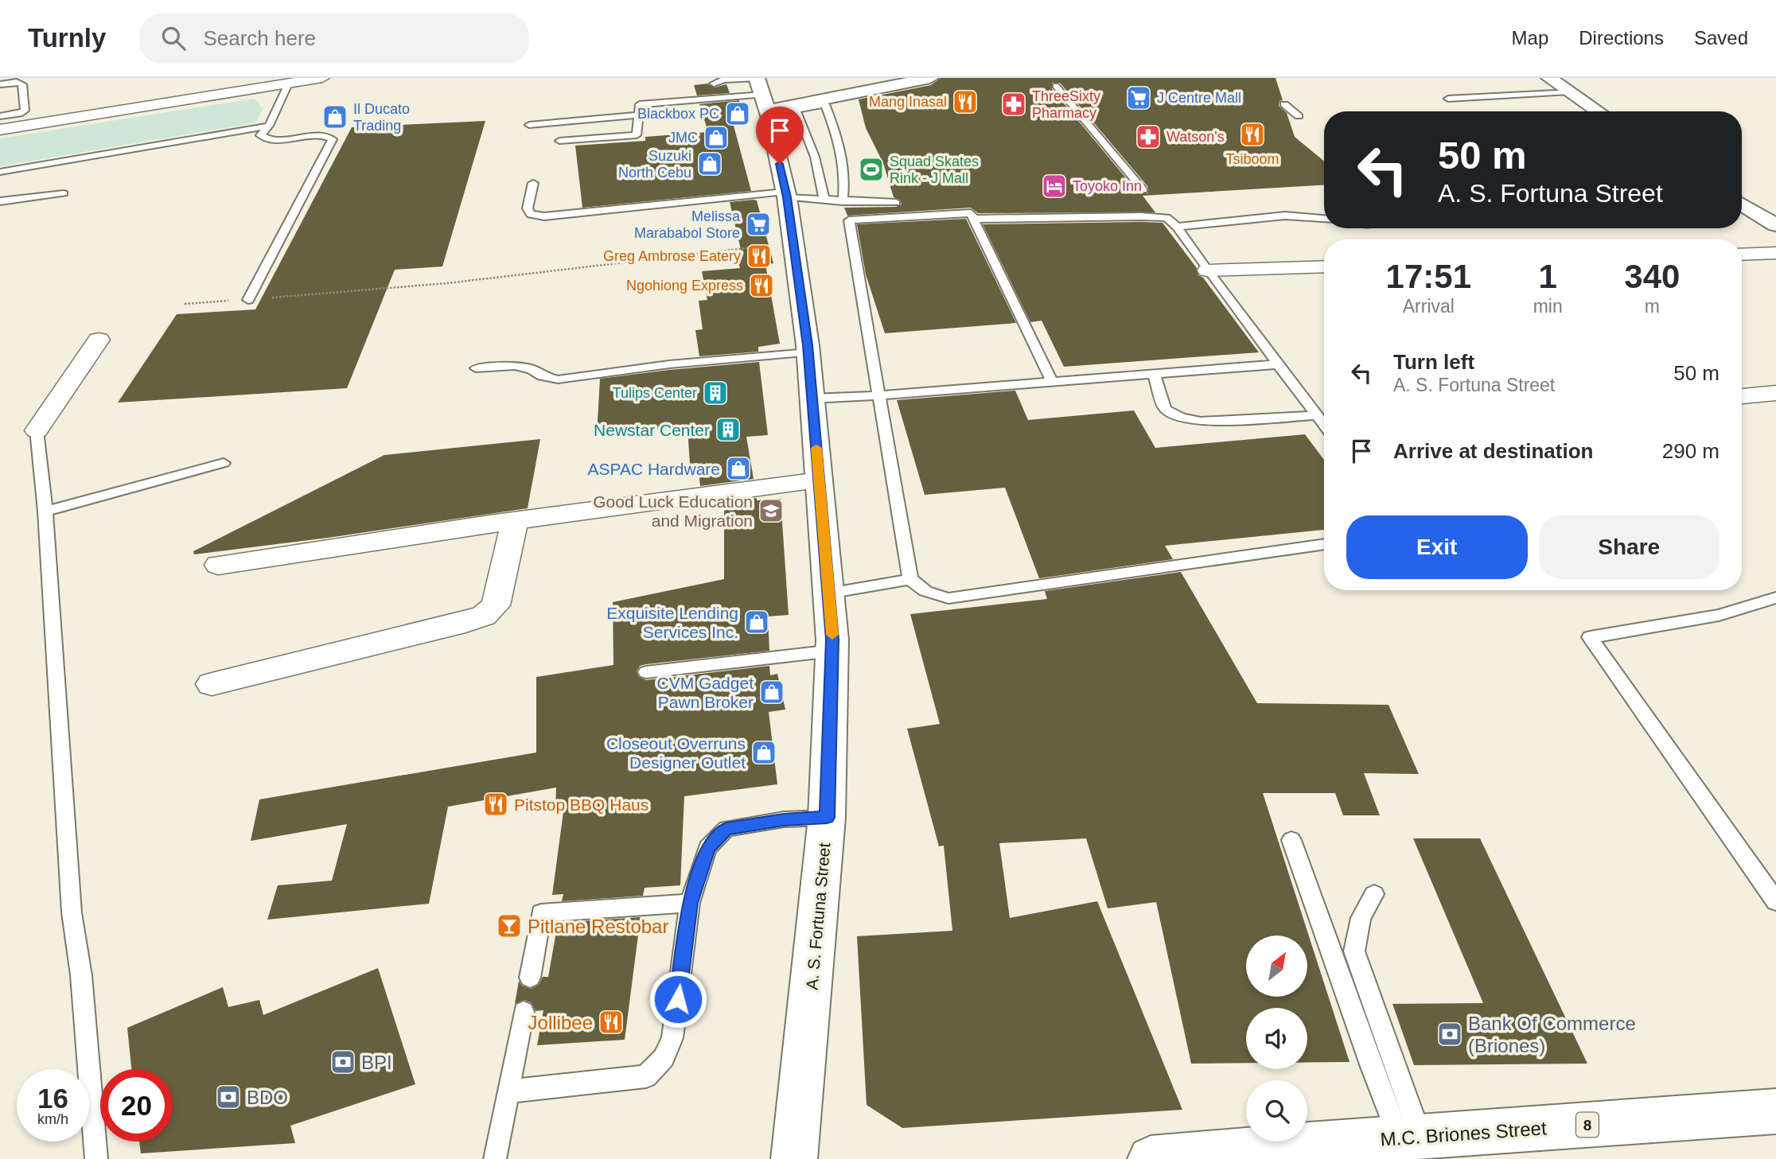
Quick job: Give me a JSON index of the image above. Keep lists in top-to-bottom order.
{
  "streets": {
    "main road": ["A. S. Fortuna Street", "8", "M.C. Briones Street"]
  },
  "places": {
    "supermarket": ["J Centre Mall", "Melissa Marababol Store"],
    "restaurant": [
      "Mang Inasal",
      "Tsiboom",
      "Greg Ambrose Eatery",
      "Ngohiong Express",
      "Pitstop BBQ Haus",
      "Jollibee"
    ],
    "pharmacy": ["ThreeSixty Pharmacy", "Watson's"],
    "shop": [
      "Blackbox PC",
      "Il Ducato Trading",
      "JMC",
      "Suzuki North Cebu",
      "ASPAC Hardware",
      "Exquisite Lending Services Inc.",
      "CVM Gadget Pawn Broker",
      "Closeout Overruns Designer Outlet"
    ],
    "sports": ["Squad Skates Rink - J Mall"],
    "hotel": ["Toyoko Inn"],
    "building": ["Tulips Center", "Newstar Center"],
    "school or university": ["Good Luck Education and Migration"],
    "bar": ["Pitlane Restobar"],
    "bank": ["Bank Of Commerce (Briones)", "BPI", "BDO"]
  },
  "north": "top right",
  "page": {
    "header": "Turnly",
    "search": "Search here",
    "nav": ["Map", "Directions", "Saved"],
    "turn": ["50 m", "A. S. Fortuna Street"],
    "eta": [
      "17:51",
      "Arrival",
      "1",
      "min",
      "340",
      "m"
    ],
    "list": [
      {
        "name": "Turn left",
        "note": "A. S. Fortuna Street",
        "value": "50 m"
      },
      {
        "name": "Arrive at destination",
        "value": "290 m"
      }
    ],
    "buttons": ["Exit", "Share"],
    "speed": "16 km/h",
    "limit": "20"
  }
}
